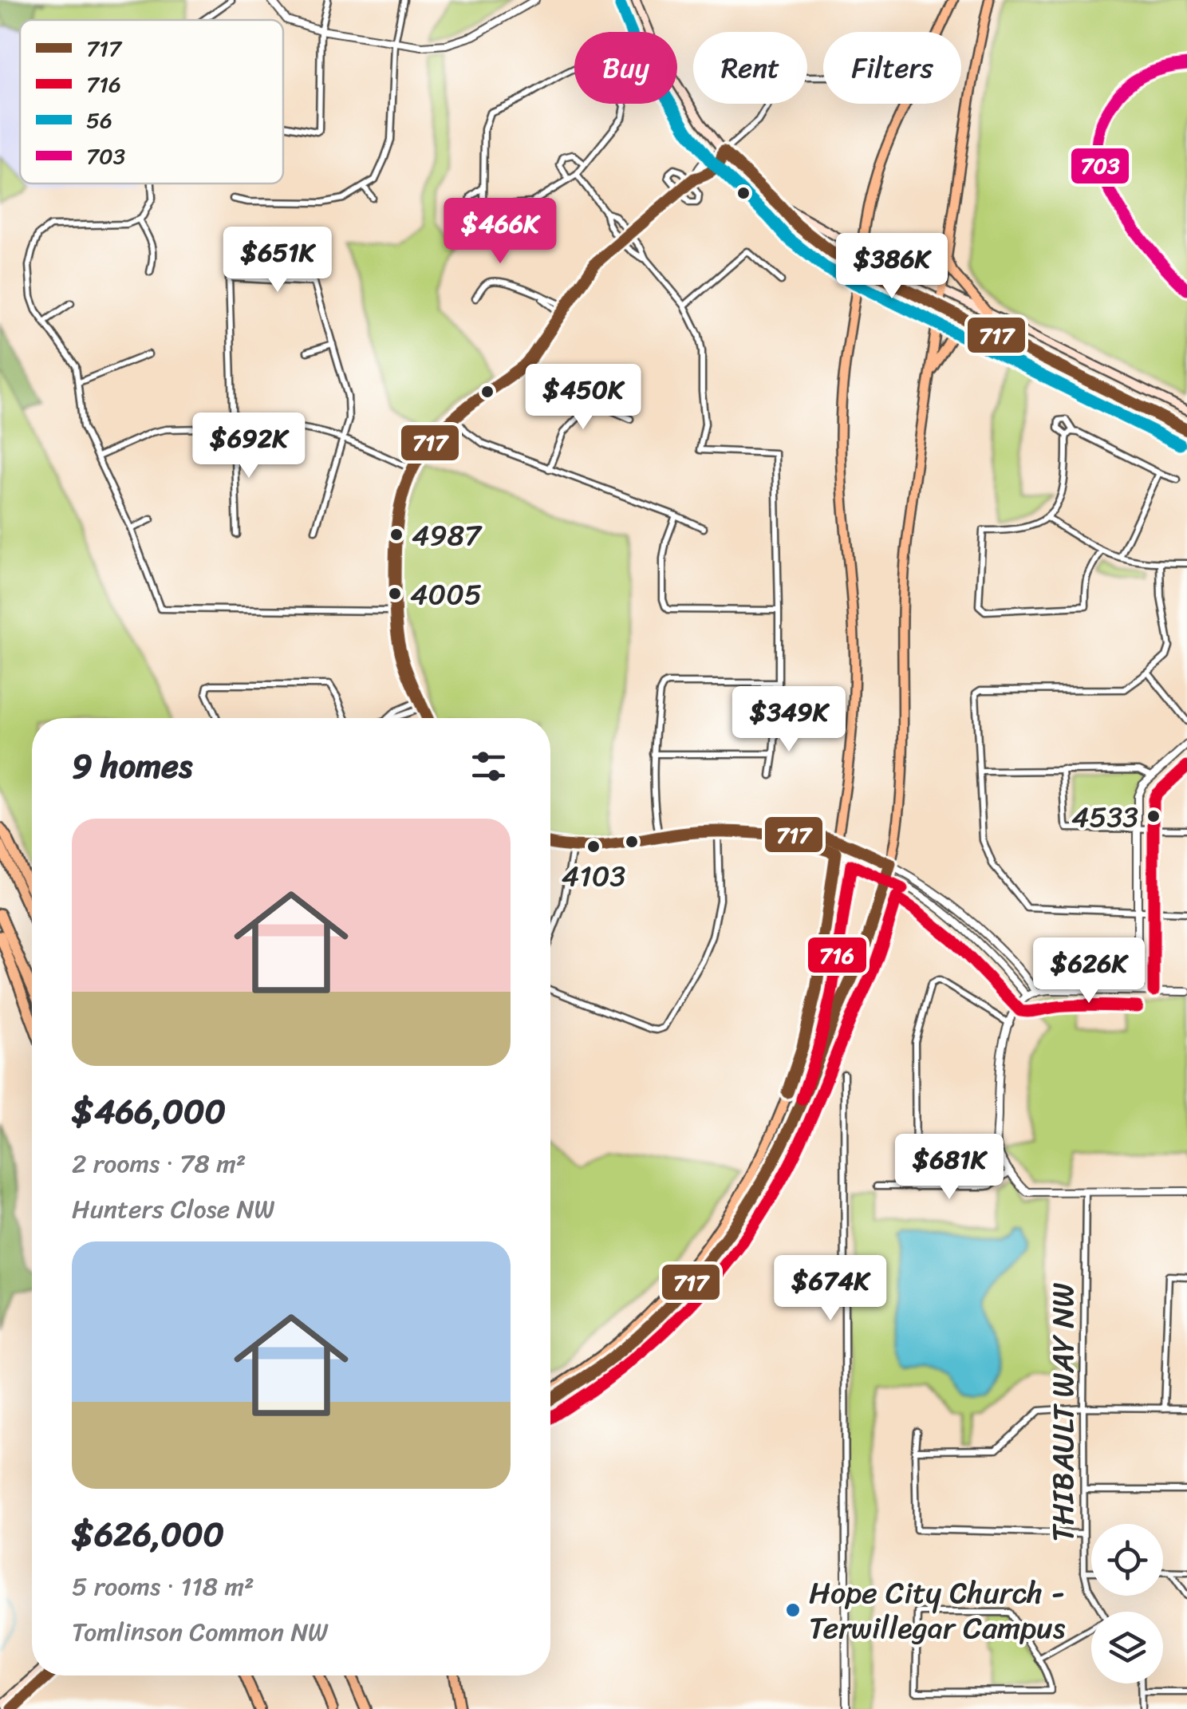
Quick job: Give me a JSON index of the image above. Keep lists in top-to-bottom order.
{
  "streets": {
    "street": ["THIBAULT WAY NW"]
  },
  "places": [
    "4987",
    "4005",
    "4533",
    "4103",
    "Hope City Church - Terwillegar Campus"
  ],
  "lines": [
    "transit line 56",
    "transit line 703",
    "transit line 717",
    "transit line 716"
  ],
  "legend": [
    "717",
    "716",
    "56",
    "703"
  ],
  "page": {
    "chip": ["Buy", "Rent", "Filters"],
    "price": [
      "$466K",
      "$651K",
      "$386K",
      "$450K",
      "$692K",
      "$349K",
      "$626K",
      "$681K",
      "$674K"
    ],
    "heading": "9 homes",
    "list": [
      {
        "name": "$466,000",
        "note": "2 rooms · 78 m² · Hunters Close NW"
      },
      {
        "name": "$626,000",
        "note": "5 rooms · 118 m² · Tomlinson Common NW"
      }
    ]
  }
}
